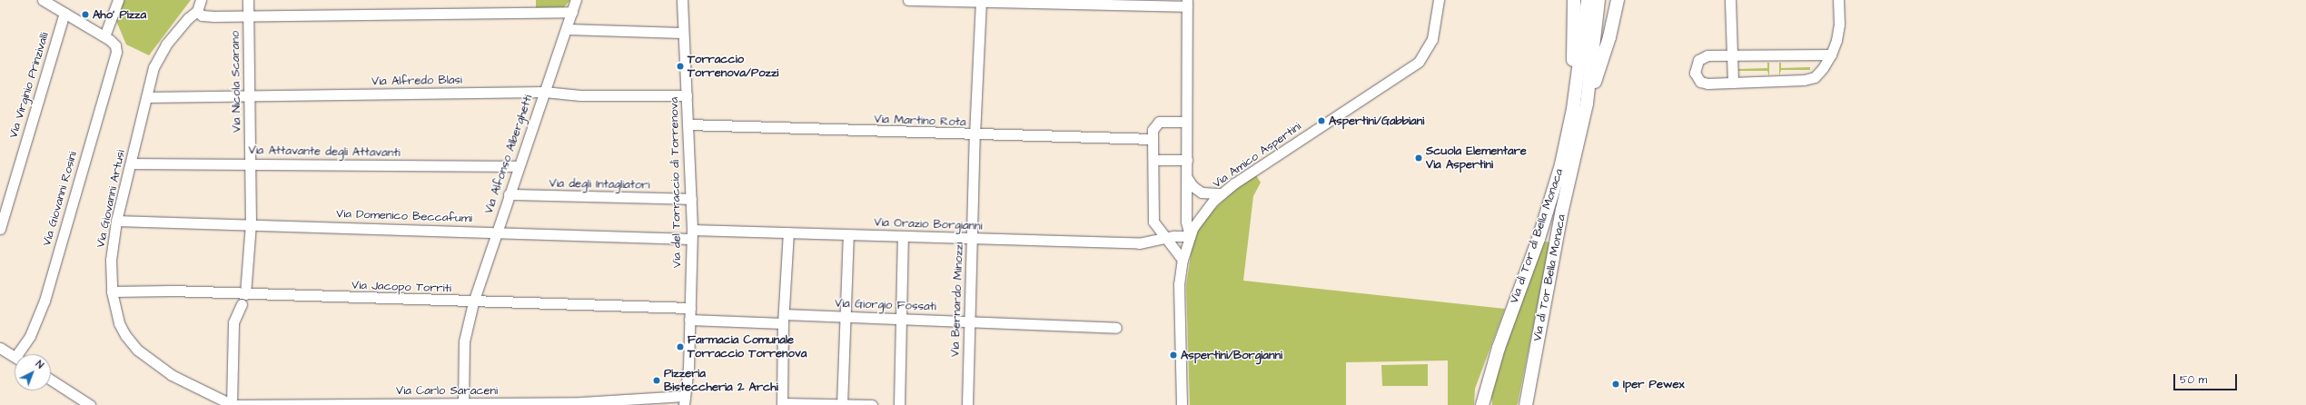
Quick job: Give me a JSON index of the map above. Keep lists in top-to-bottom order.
{
  "streets": {
    "main road": ["Via di Tor di Bella Monaca", "Via di Tor Bella Monaca"],
    "street": [
      "Via Alfredo Blasi",
      "Via Nicola Scarano",
      "Via Virginio Prinzivalli",
      "Via Martino Rota",
      "Via Attavante degli Attavanti",
      "Via Alfonso Alberghetti",
      "Via Amico Aspertini",
      "Via del Torraccio di Torrenova",
      "Via degli Intagliatori",
      "Via Giovanni Rosini",
      "Via Giovanni Artusi",
      "Via Domenico Beccafumi",
      "Via Orazio Borgianni",
      "Via Jacopo Torriti",
      "Via Bernardo Minozzi",
      "Via Giorgio Fossati",
      "Via Carlo Saraceni"
    ]
  },
  "crossings": [
    ["Via Alfredo Blasi", "Via Nicola Scarano"],
    ["Via Alfredo Blasi", "Via Alfonso Alberghetti"],
    ["Via Alfredo Blasi", "Via del Torraccio di Torrenova"],
    ["Via Alfredo Blasi", "Via Giovanni Artusi"],
    ["Via Nicola Scarano", "Via Attavante degli Attavanti"],
    ["Via Nicola Scarano", "Via Domenico Beccafumi"],
    ["Via Nicola Scarano", "Via Jacopo Torriti"],
    ["Via Martino Rota", "Via del Torraccio di Torrenova"],
    ["Via Martino Rota", "Via Bernardo Minozzi"],
    ["Via Attavante degli Attavanti", "Via Alfonso Alberghetti"],
    ["Via Attavante degli Attavanti", "Via Giovanni Artusi"],
    ["Via Alfonso Alberghetti", "Via degli Intagliatori"],
    ["Via Alfonso Alberghetti", "Via Domenico Beccafumi"],
    ["Via Alfonso Alberghetti", "Via Jacopo Torriti"],
    ["Via Alfonso Alberghetti", "Via Carlo Saraceni"],
    ["Via Amico Aspertini", "Via Orazio Borgianni"],
    ["Via del Torraccio di Torrenova", "Via degli Intagliatori"],
    ["Via del Torraccio di Torrenova", "Via Domenico Beccafumi"],
    ["Via del Torraccio di Torrenova", "Via Orazio Borgianni"],
    ["Via del Torraccio di Torrenova", "Via Jacopo Torriti"],
    ["Via del Torraccio di Torrenova", "Via Giorgio Fossati"],
    ["Via del Torraccio di Torrenova", "Via Carlo Saraceni"],
    ["Via Giovanni Artusi", "Via Domenico Beccafumi"],
    ["Via Giovanni Artusi", "Via Jacopo Torriti"],
    ["Via Giovanni Artusi", "Via Carlo Saraceni"],
    ["Via Domenico Beccafumi", "Via Orazio Borgianni"],
    ["Via Orazio Borgianni", "Via Bernardo Minozzi"],
    ["Via Bernardo Minozzi", "Via Giorgio Fossati"]
  ],
  "places": [
    "Aho' Pizza",
    "Torraccio Torrenova/Pozzi",
    "Aspertini/Gabbiani",
    "Scuola Elementare Via Aspertini",
    "Farmacia Comunale Torraccio Torrenova",
    "Aspertini/Borgianni",
    "Pizzeria Bisteccheria 2 Archi",
    "Iper Pewex"
  ],
  "scale_bar": "50 m",
  "north": "top right"
}
